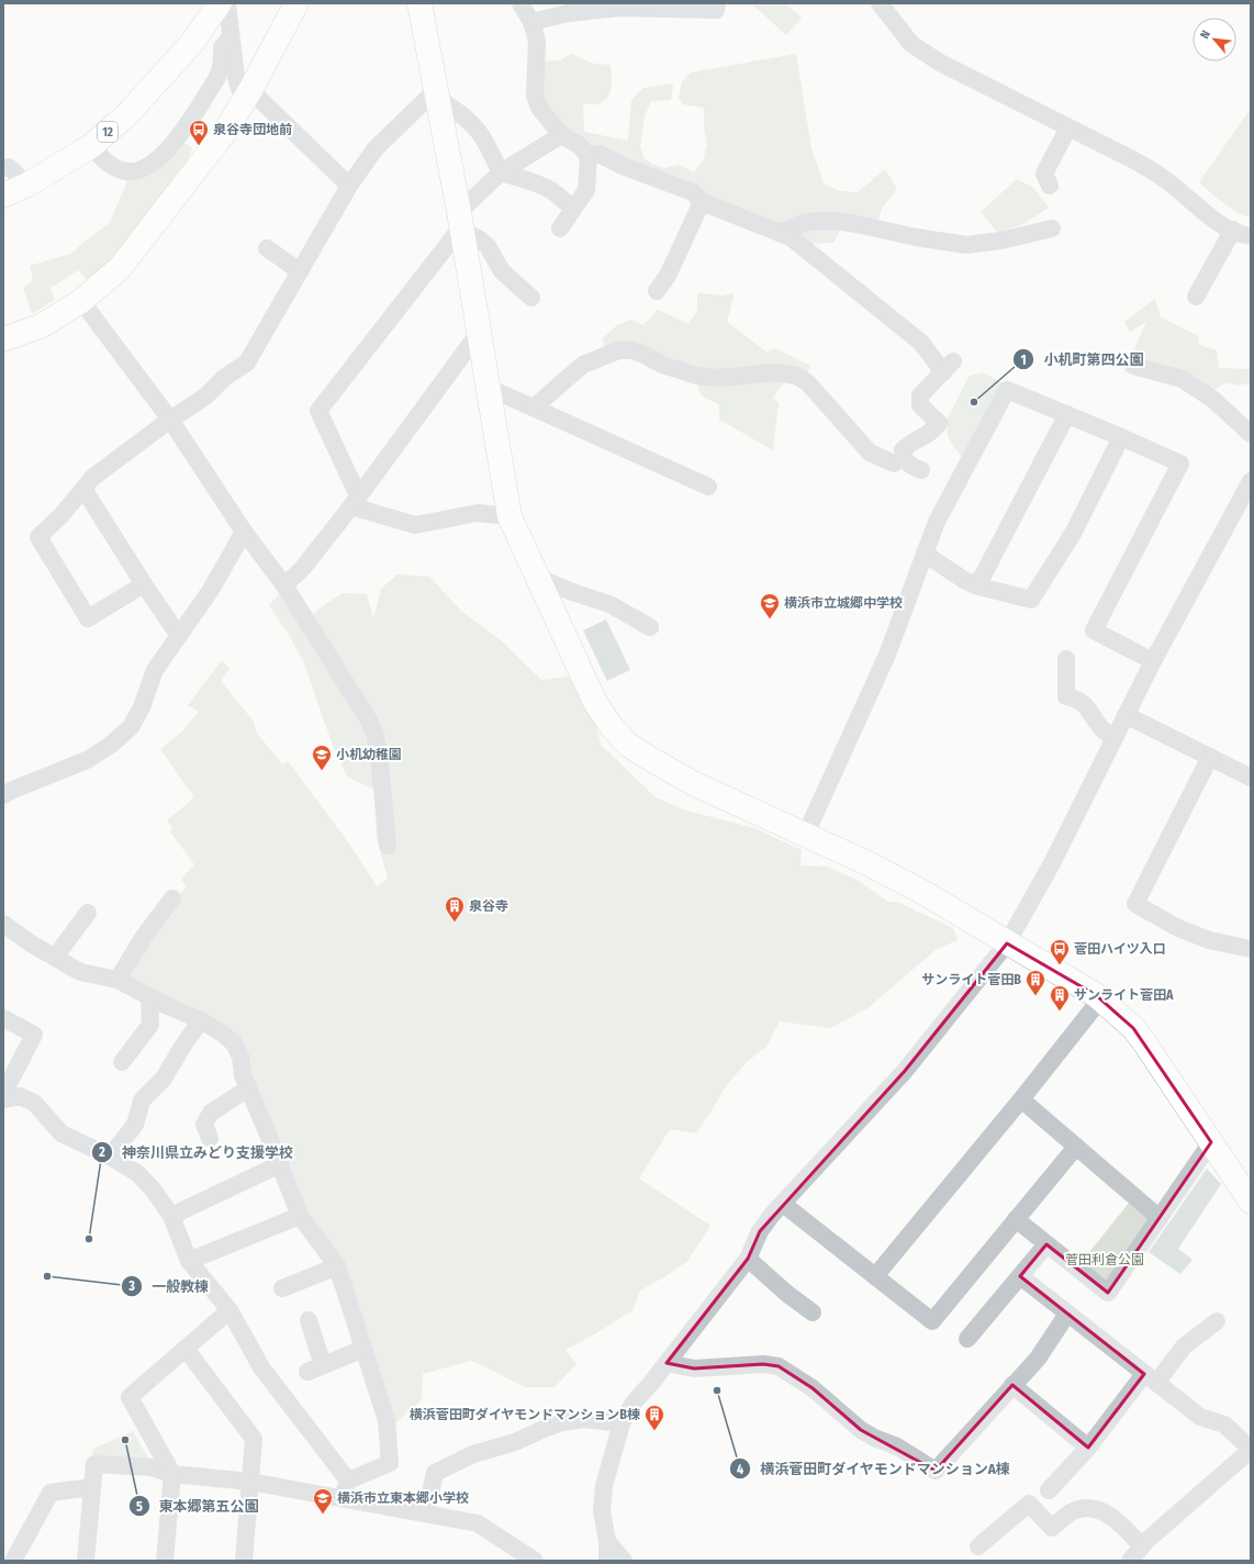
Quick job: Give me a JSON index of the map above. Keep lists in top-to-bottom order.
{
  "streets": {
    "street": ["12"]
  },
  "parks": ["菅田利倉公園"],
  "places": {
    "bus stop": ["泉谷寺団地前", "菅田ハイツ入口"],
    "other": [
      "小机町第四公園",
      "神奈川県立みどり支援学校",
      "一般教棟",
      "横浜菅田町ダイヤモンドマンションA棟",
      "東本郷第五公園"
    ],
    "school or university": ["横浜市立城郷中学校", "小机幼稚園", "横浜市立東本郷小学校"],
    "building": [
      "泉谷寺",
      "サンライト菅田B",
      "サンライト菅田A",
      "横浜菅田町ダイヤモンドマンションB棟"
    ]
  },
  "north": "top left"
}
